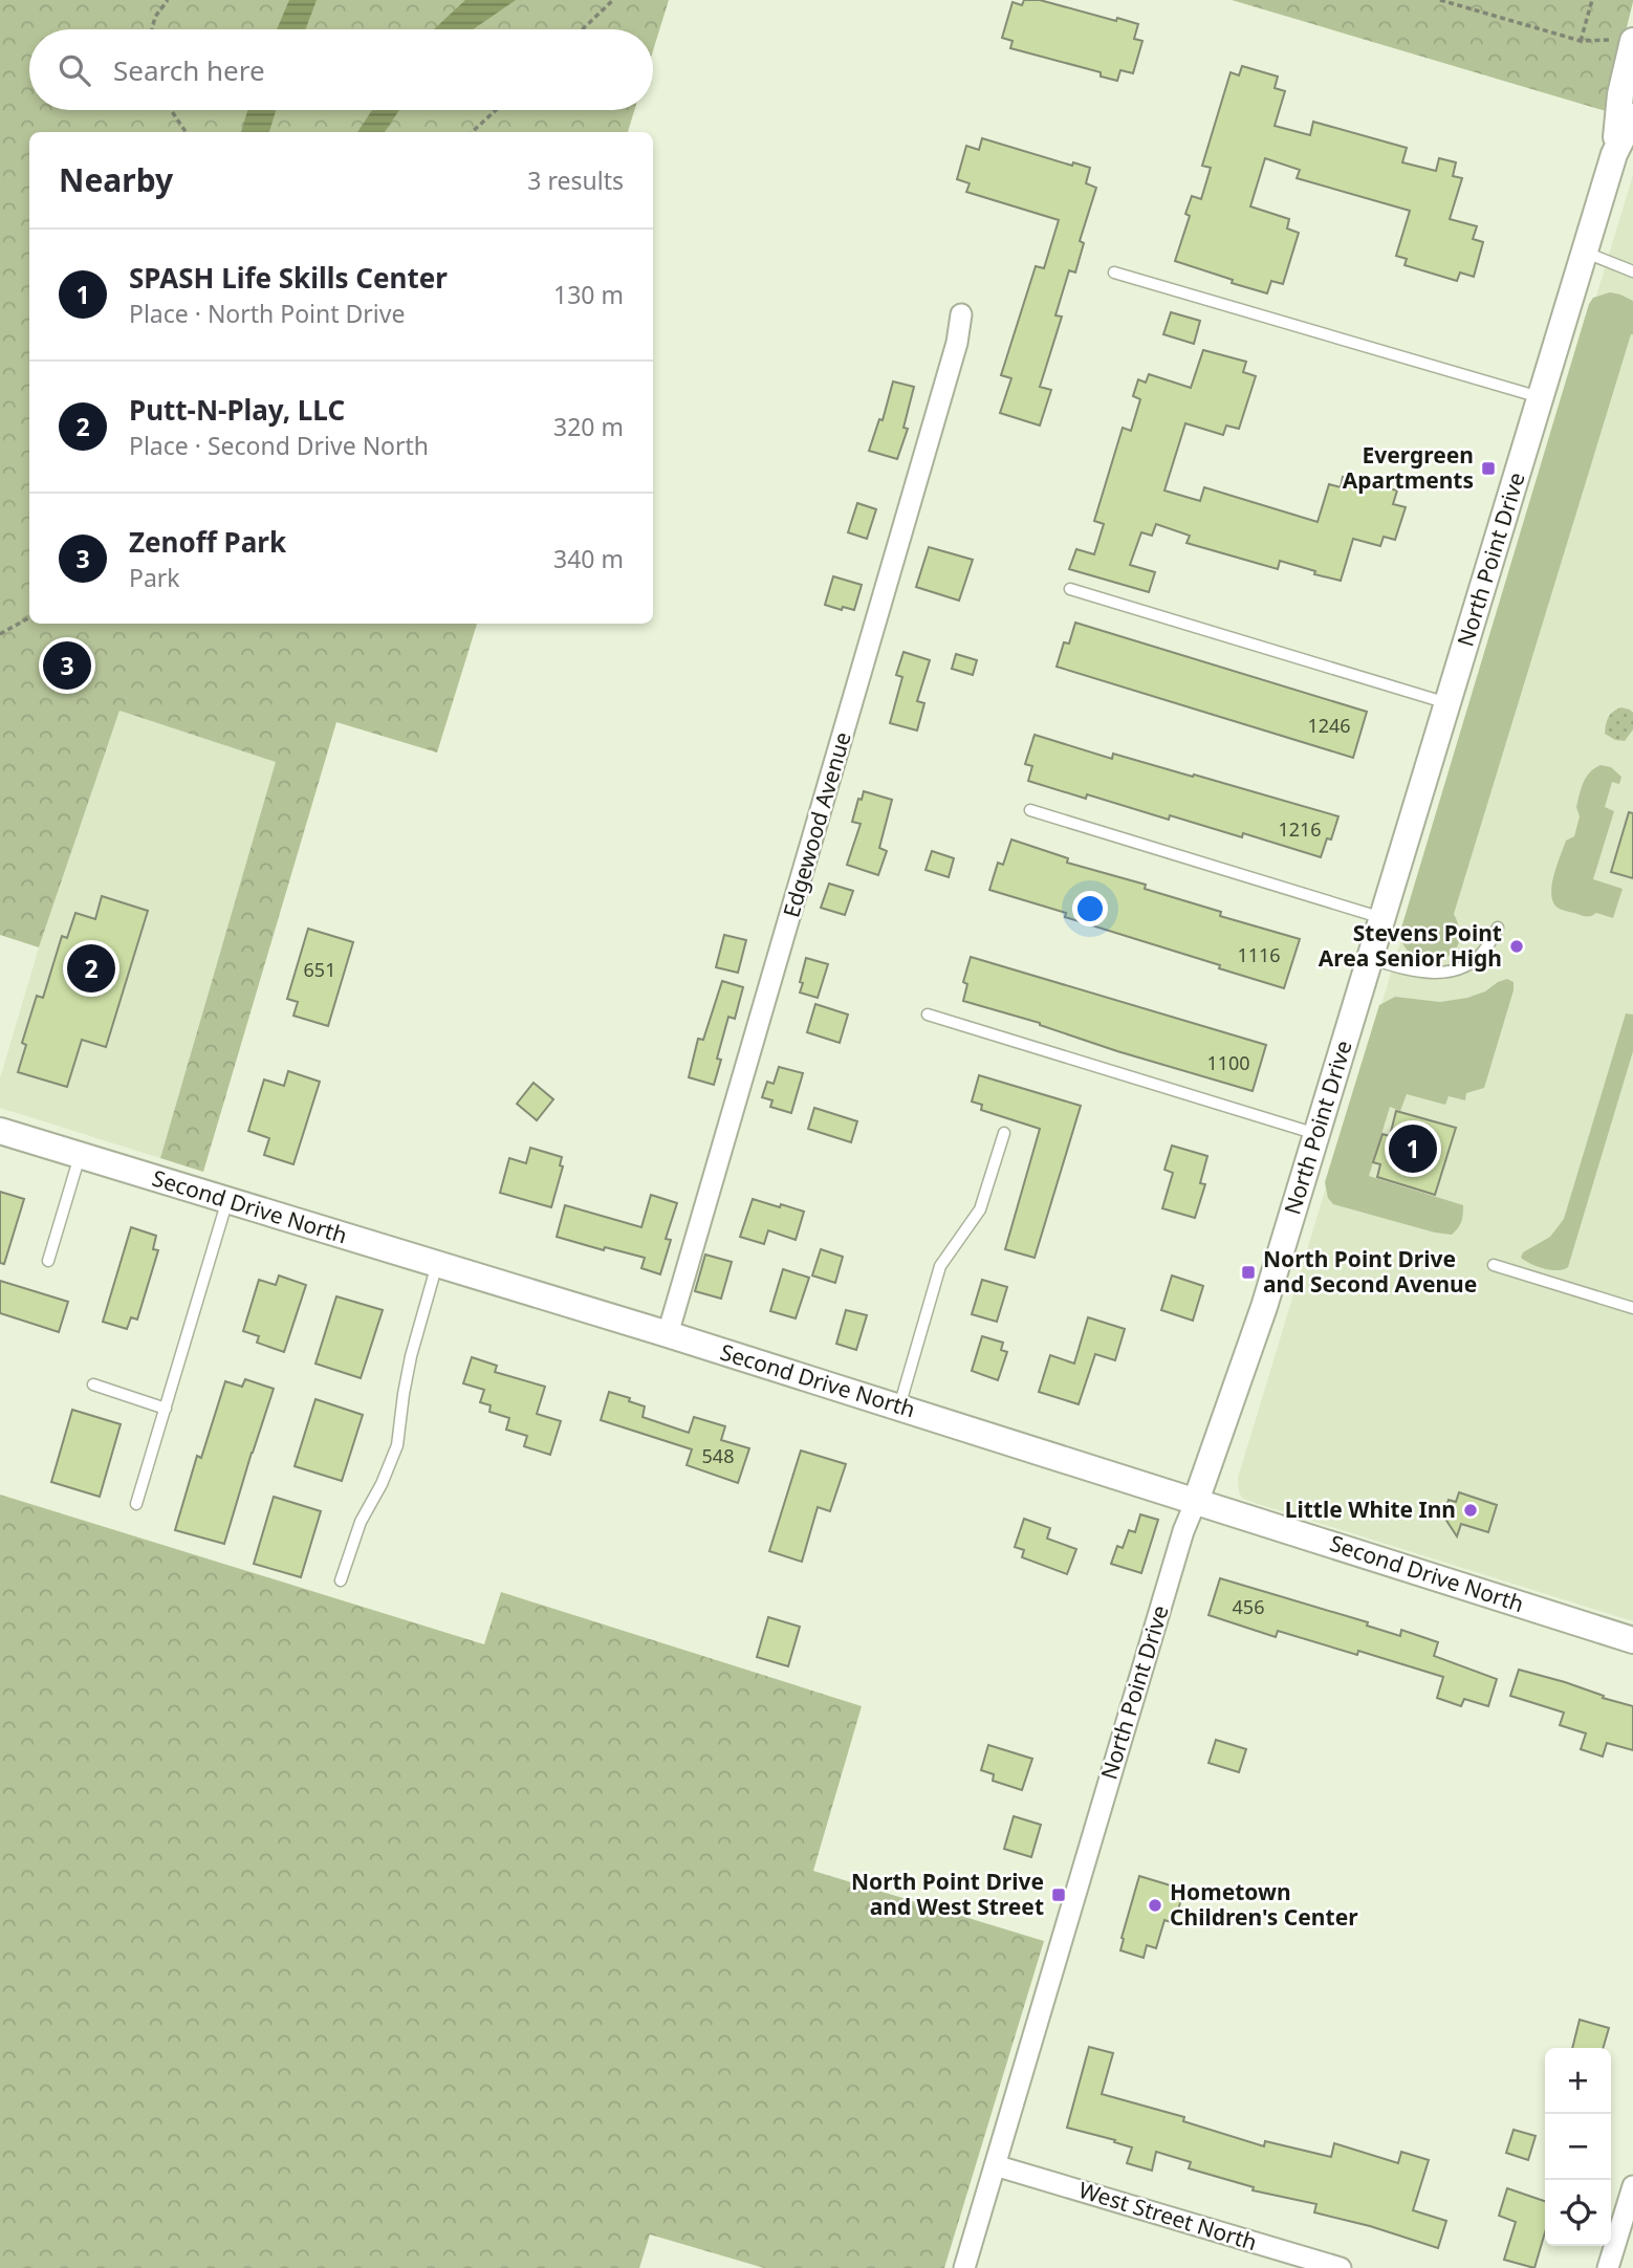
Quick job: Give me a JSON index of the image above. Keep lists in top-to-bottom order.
{
  "streets": {
    "street": [
      "North Point Drive",
      "Edgewood Avenue",
      "Second Drive North",
      "West Street North"
    ]
  },
  "crossings": [
    ["North Point Drive", "Second Drive North"],
    ["North Point Drive", "West Street North"],
    ["Edgewood Avenue", "Second Drive North"]
  ],
  "places": {
    "transit": ["Evergreen Apartments", "North Point Drive and Second Avenue", "North Point Drive and West Street"],
    "other": ["Stevens Point Area Senior High", "Little White Inn", "Hometown Children's Center"]
  },
  "house_numbers": [
    "1246",
    "1216",
    "1116",
    "651",
    "1100",
    "548",
    "456"
  ],
  "page": {
    "search": "Search here",
    "heading": ["Nearby", "3 results"],
    "list": [
      {
        "mark": "1",
        "name": "SPASH Life Skills Center",
        "note": "Place · North Point Drive",
        "value": "130 m"
      },
      {
        "mark": "2",
        "name": "Putt-N-Play, LLC",
        "note": "Place · Second Drive North",
        "value": "320 m"
      },
      {
        "mark": "3",
        "name": "Zenoff Park",
        "note": "Park",
        "value": "340 m"
      }
    ],
    "pins": ["3", "2", "1"],
    "map_buttons": ["+", "−"]
  }
}
